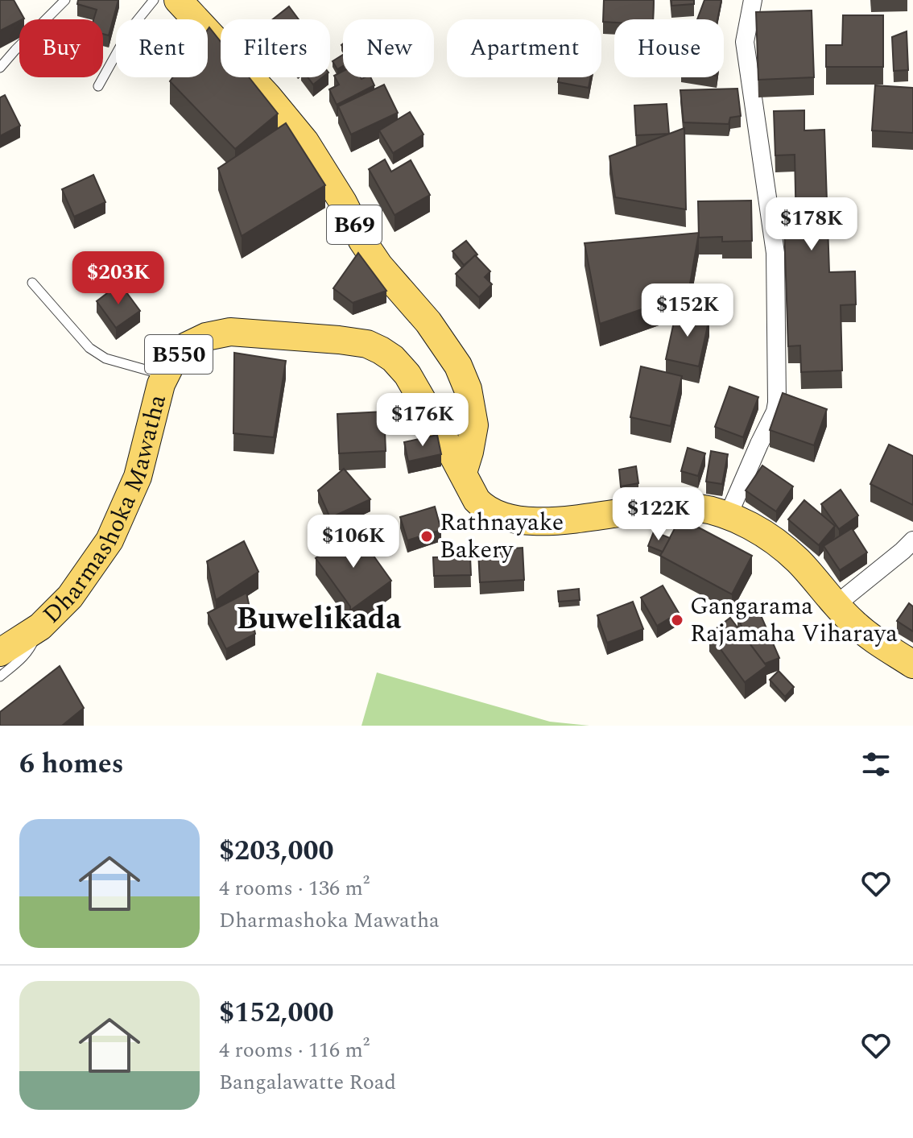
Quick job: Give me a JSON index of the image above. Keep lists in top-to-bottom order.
{
  "streets": {
    "main road": ["B69", "B550", "Dharmashoka Mawatha"]
  },
  "crossings": [
    ["B69", "Dharmashoka Mawatha"]
  ],
  "districts": ["Buwelikada"],
  "places": ["Rathnayake Bakery", "Gangarama Rajamaha Viharaya"],
  "page": {
    "chip": [
      "Buy",
      "Rent",
      "Filters",
      "New",
      "Apartment",
      "House"
    ],
    "price": [
      "$178K",
      "$203K",
      "$152K",
      "$176K",
      "$122K",
      "$106K"
    ],
    "heading": "6 homes",
    "list": [
      {
        "name": "$203,000",
        "note": "4 rooms · 136 m² · Dharmashoka Mawatha"
      },
      {
        "name": "$152,000",
        "note": "4 rooms · 116 m² · Bangalawatte Road"
      }
    ]
  }
}
